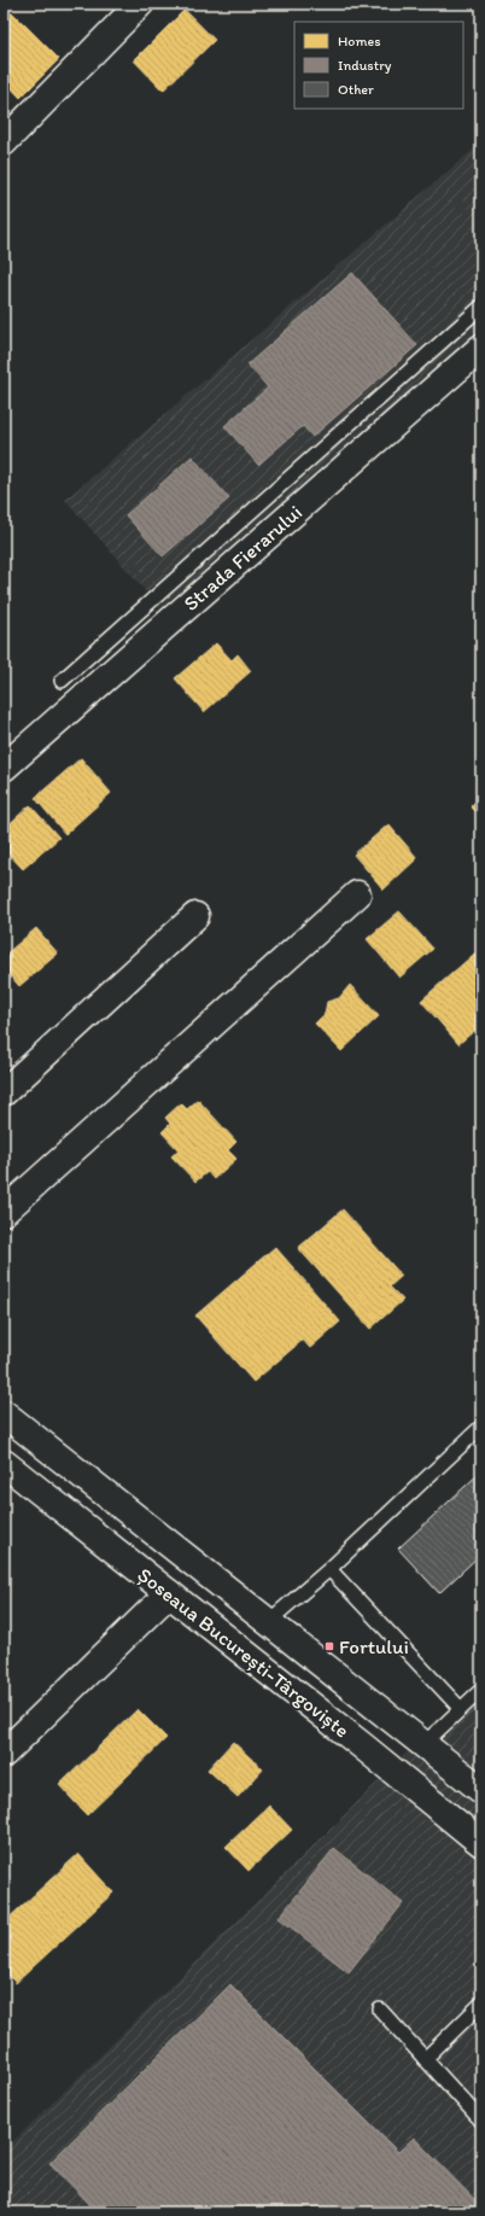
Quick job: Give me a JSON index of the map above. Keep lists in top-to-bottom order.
{
  "streets": {
    "street": ["Strada Fierarului", "Șoseaua București-Târgoviște"]
  },
  "places": {
    "transit": ["Fortului"]
  },
  "legend": ["Homes", "Industry", "Other"]
}
